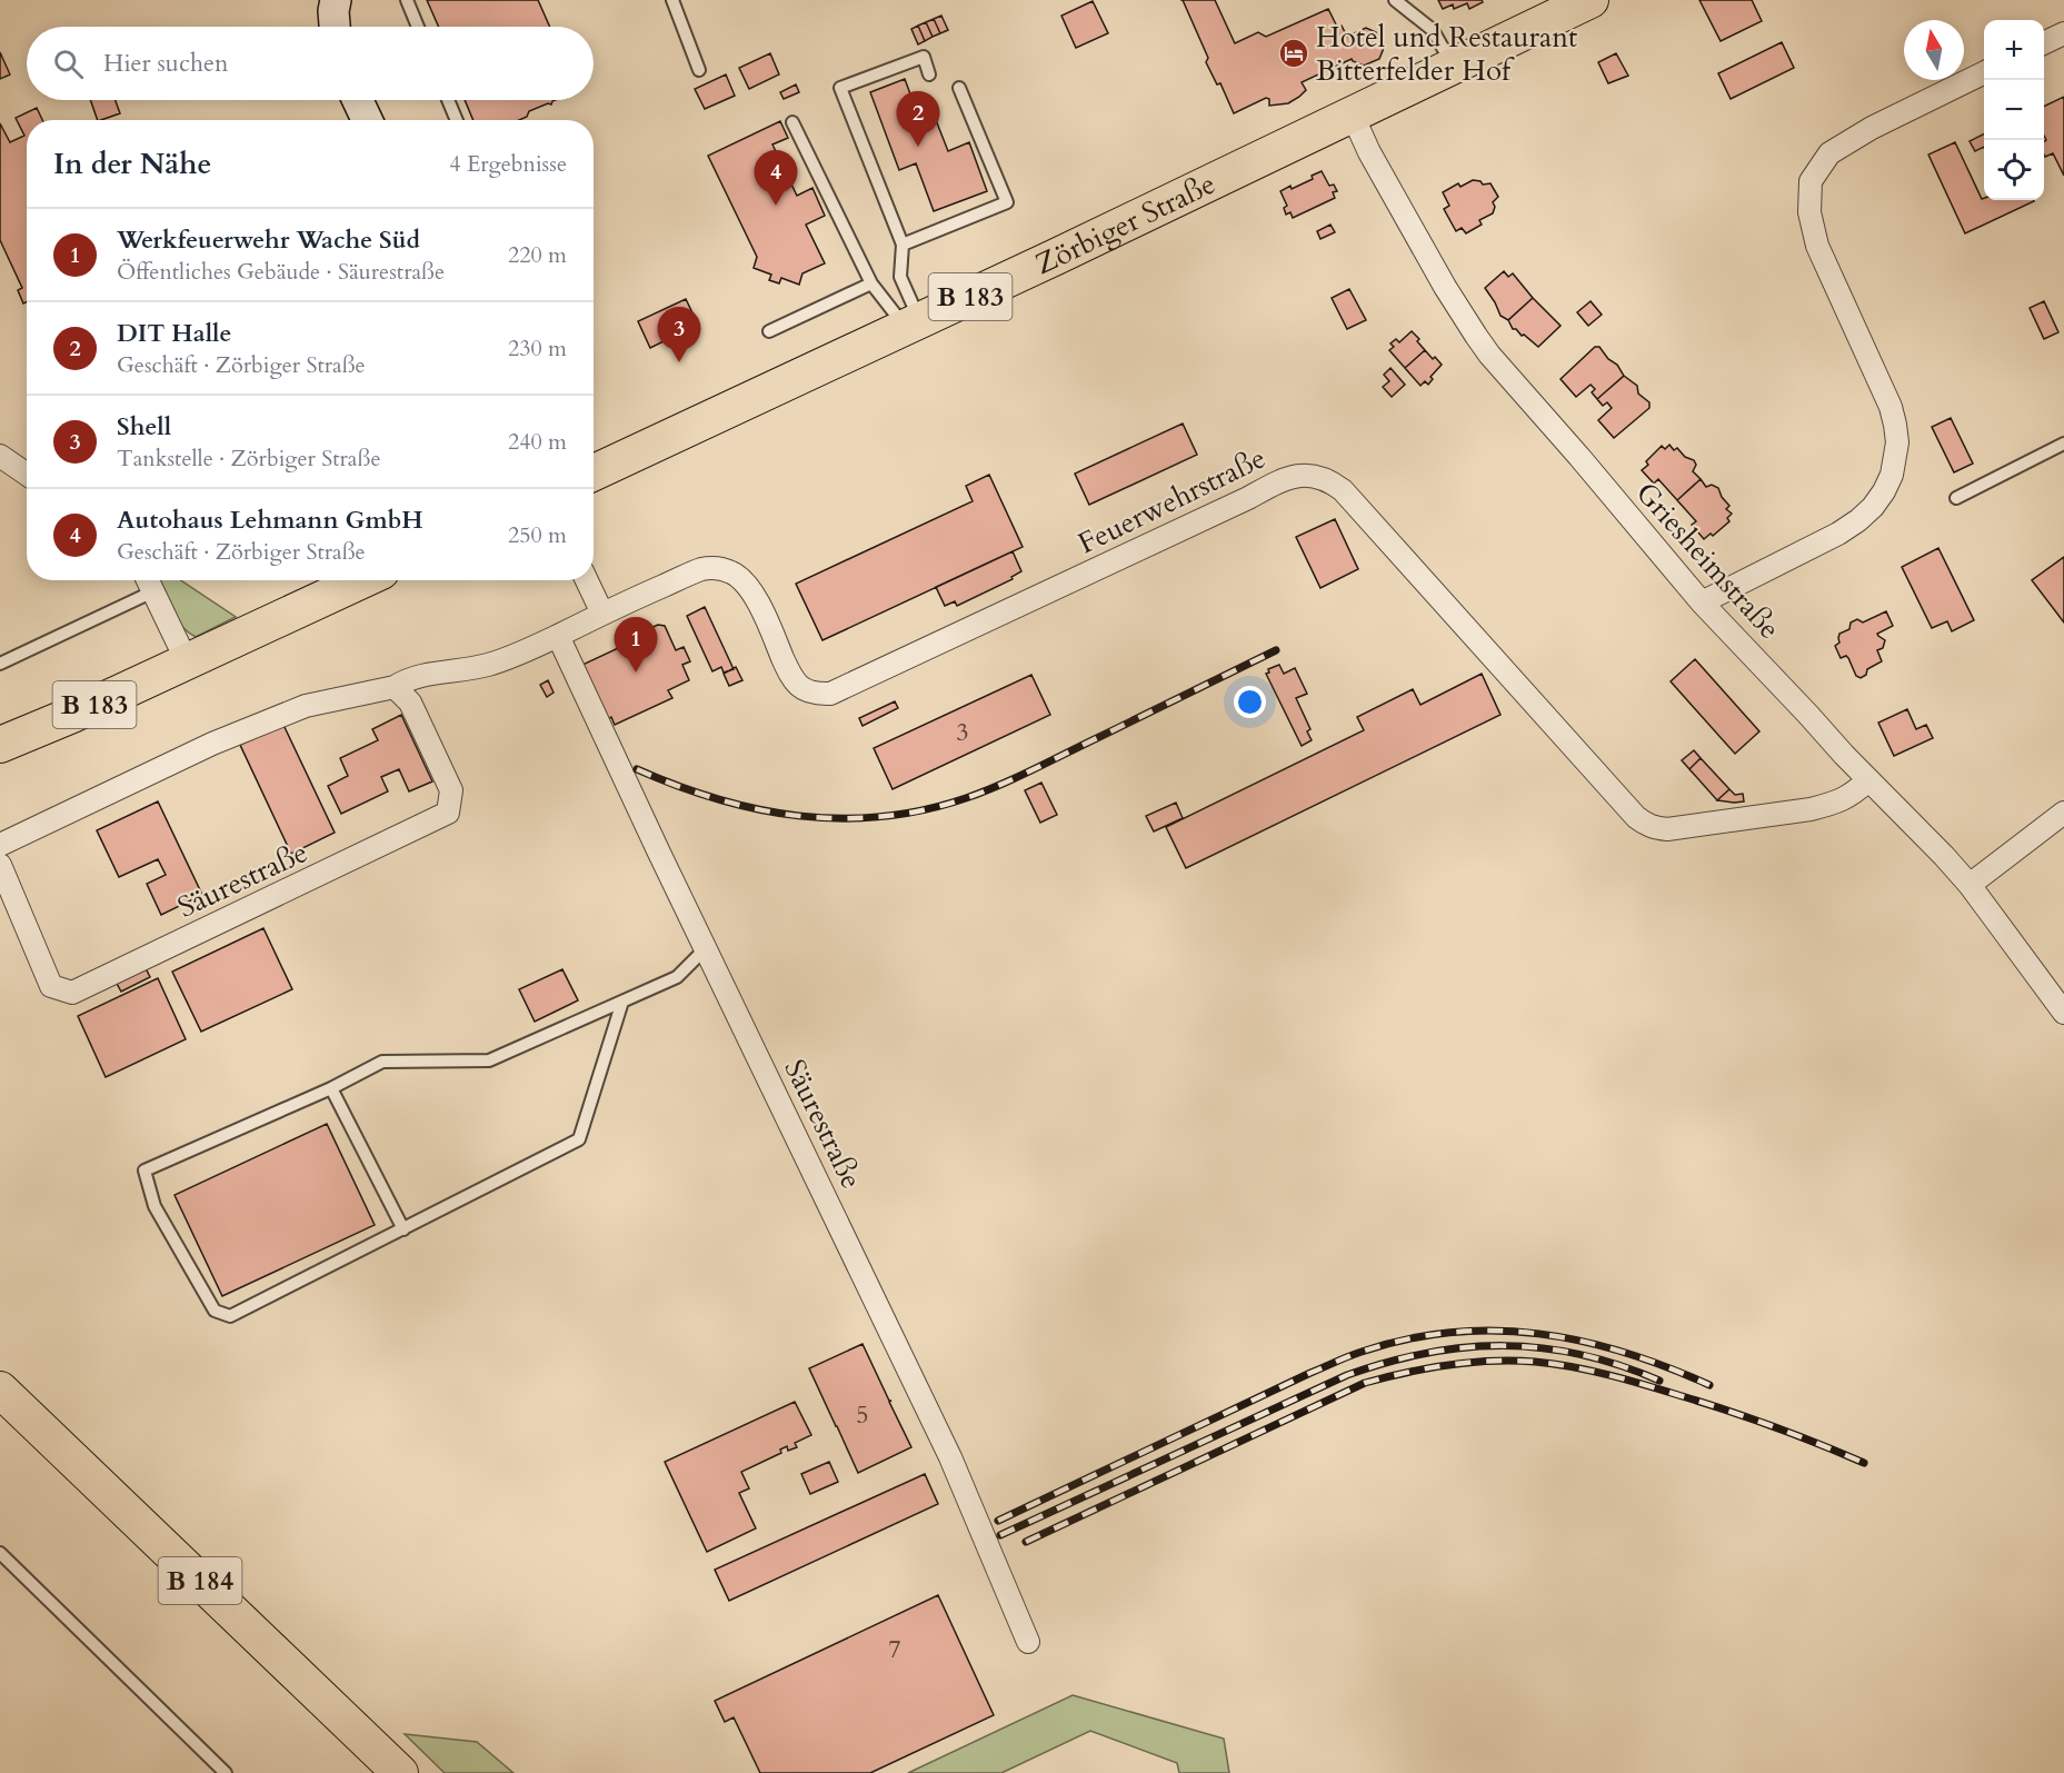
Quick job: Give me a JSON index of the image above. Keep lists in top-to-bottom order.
{
  "streets": {
    "main road": ["Zörbiger Straße", "B 183", "B 184"],
    "street": ["Feuerwehrstraße", "Griesheimstraße", "Säurestraße"]
  },
  "crossings": [
    ["Zörbiger Straße", "Griesheimstraße"],
    ["Feuerwehrstraße", "Griesheimstraße"]
  ],
  "places": {
    "hotel": ["Hotel und Restaurant Bitterfelder Hof"]
  },
  "house_numbers": ["3", "5", "7"],
  "north": "top",
  "page": {
    "map_buttons": ["+", "−"],
    "search": "Hier suchen",
    "pins": [
      "2",
      "4",
      "3",
      "1"
    ],
    "heading": ["In der Nähe", "4 Ergebnisse"],
    "list": [
      {
        "mark": "1",
        "name": "Werkfeuerwehr Wache Süd",
        "note": "Öffentliches Gebäude · Säurestraße",
        "value": "220 m"
      },
      {
        "mark": "2",
        "name": "DIT Halle",
        "note": "Geschäft · Zörbiger Straße",
        "value": "230 m"
      },
      {
        "mark": "3",
        "name": "Shell",
        "note": "Tankstelle · Zörbiger Straße",
        "value": "240 m"
      },
      {
        "mark": "4",
        "name": "Autohaus Lehmann GmbH",
        "note": "Geschäft · Zörbiger Straße",
        "value": "250 m"
      }
    ]
  }
}
